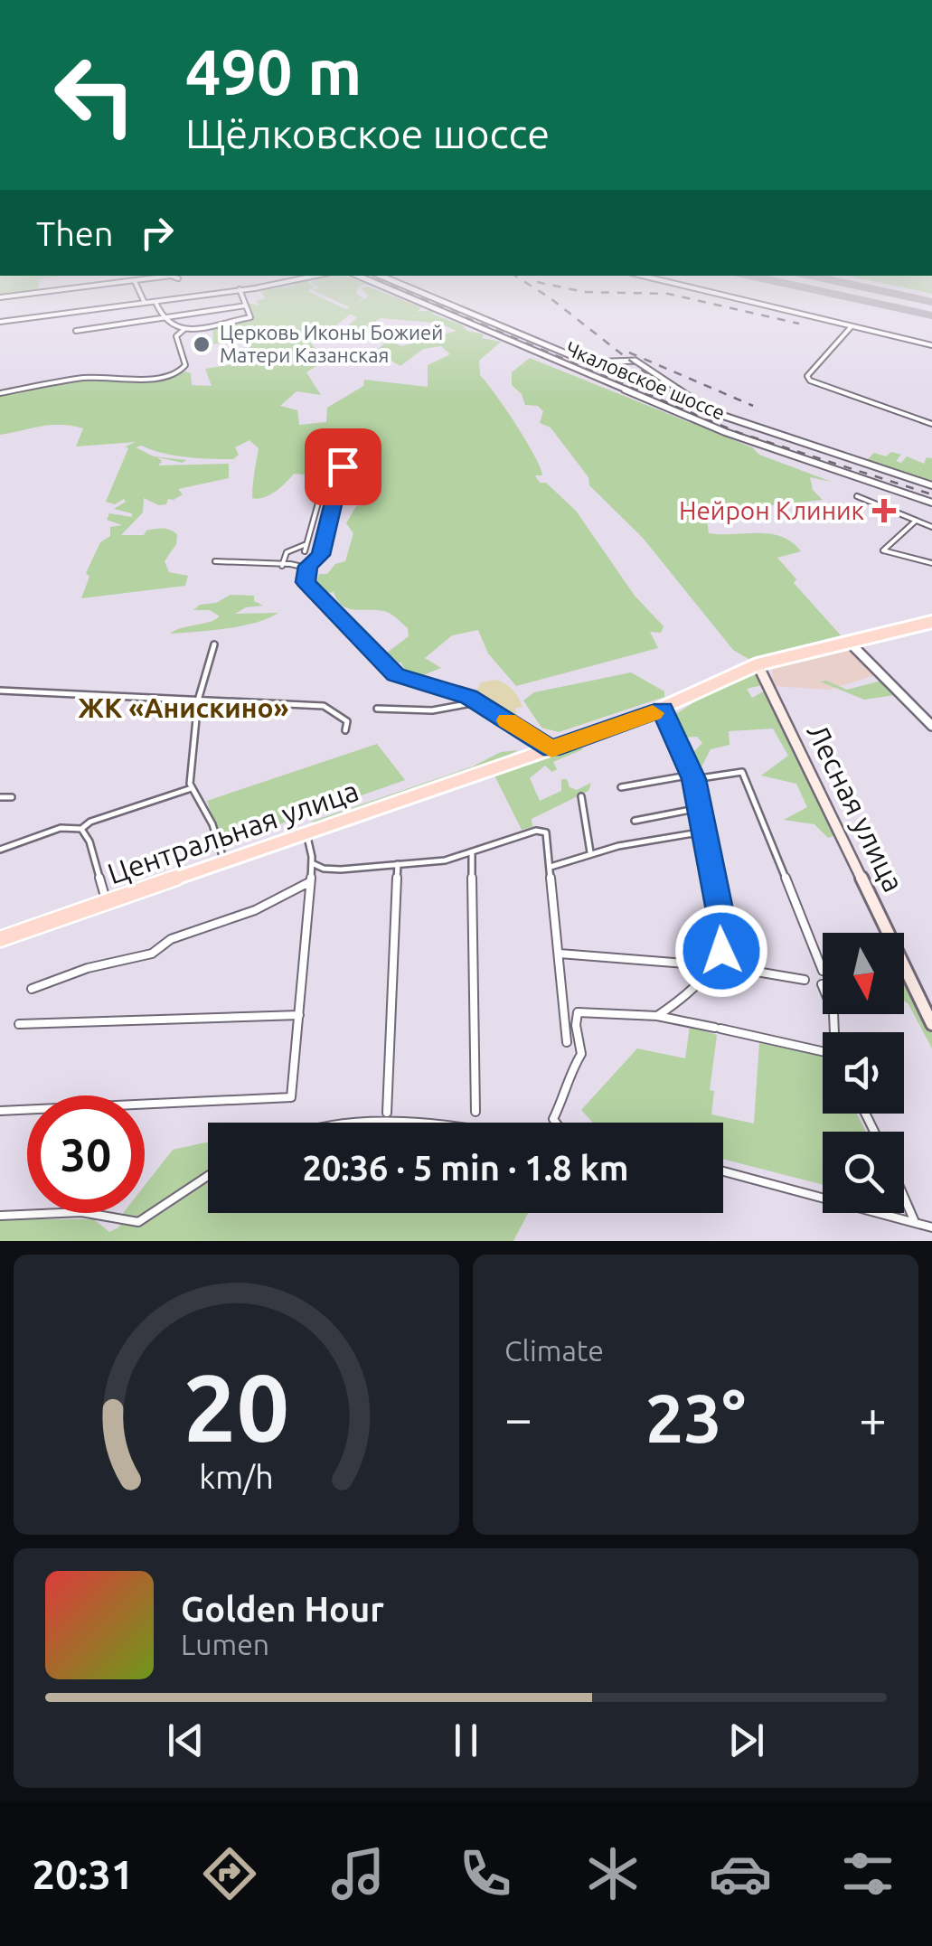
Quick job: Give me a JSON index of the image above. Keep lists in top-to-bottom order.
{
  "streets": {
    "main road": ["Лесная улица", "Центральная улица"],
    "street": ["Чкаловское шоссе"]
  },
  "crossings": [
    ["Лесная улица", "Центральная улица"]
  ],
  "districts": ["ЖК «Анискино»"],
  "places": {
    "other": ["Церковь Иконы Божией Матери Казанская"],
    "health": ["Нейрон Клиник"]
  },
  "north": "bottom",
  "page": {
    "turn": ["490 m", "Щёлковское шоссе"],
    "then": "Then",
    "limit": "30",
    "trip": "20:36 · 5 min · 1.8 km",
    "tile": "Climate",
    "heat": ["−", "23°", "+"],
    "song": ["Golden Hour", "Lumen"],
    "tabs": "20:31",
    "gauge": ["20", "km/h"]
  }
}
